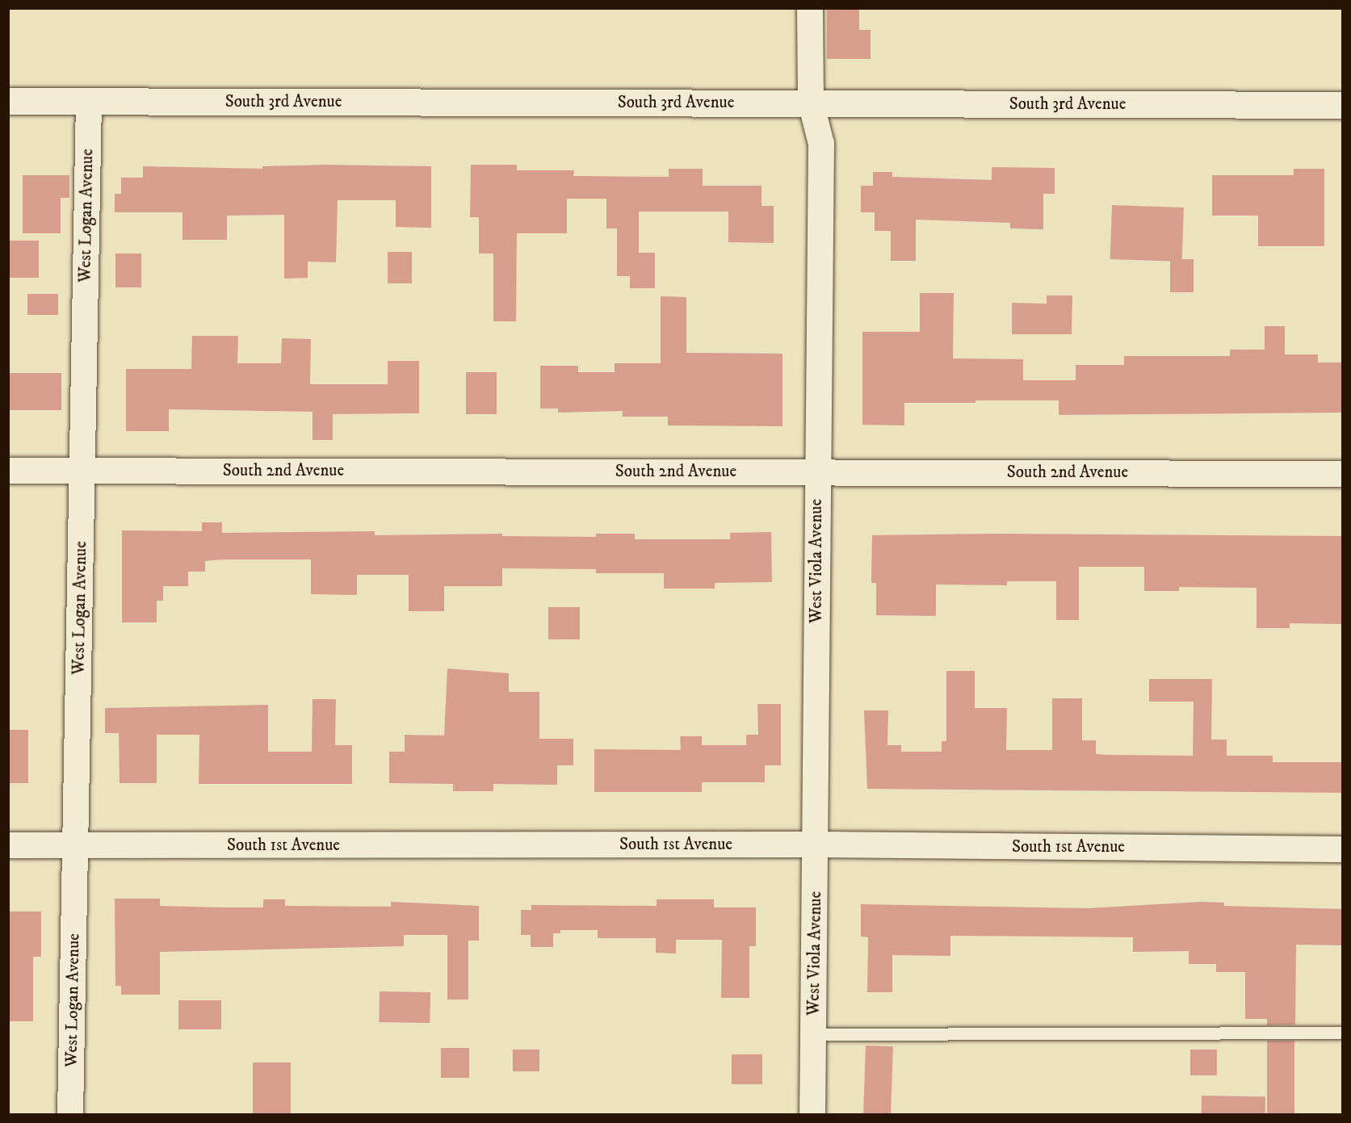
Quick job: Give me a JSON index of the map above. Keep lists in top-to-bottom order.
{
  "streets": {
    "street": [
      "South 3rd Avenue",
      "West Logan Avenue",
      "South 2nd Avenue",
      "West Viola Avenue",
      "South 1st Avenue"
    ]
  },
  "crossings": [
    ["South 3rd Avenue", "West Logan Avenue"],
    ["South 3rd Avenue", "West Viola Avenue"],
    ["West Logan Avenue", "South 2nd Avenue"],
    ["West Logan Avenue", "South 1st Avenue"],
    ["South 2nd Avenue", "West Viola Avenue"],
    ["West Viola Avenue", "South 1st Avenue"]
  ]
}
